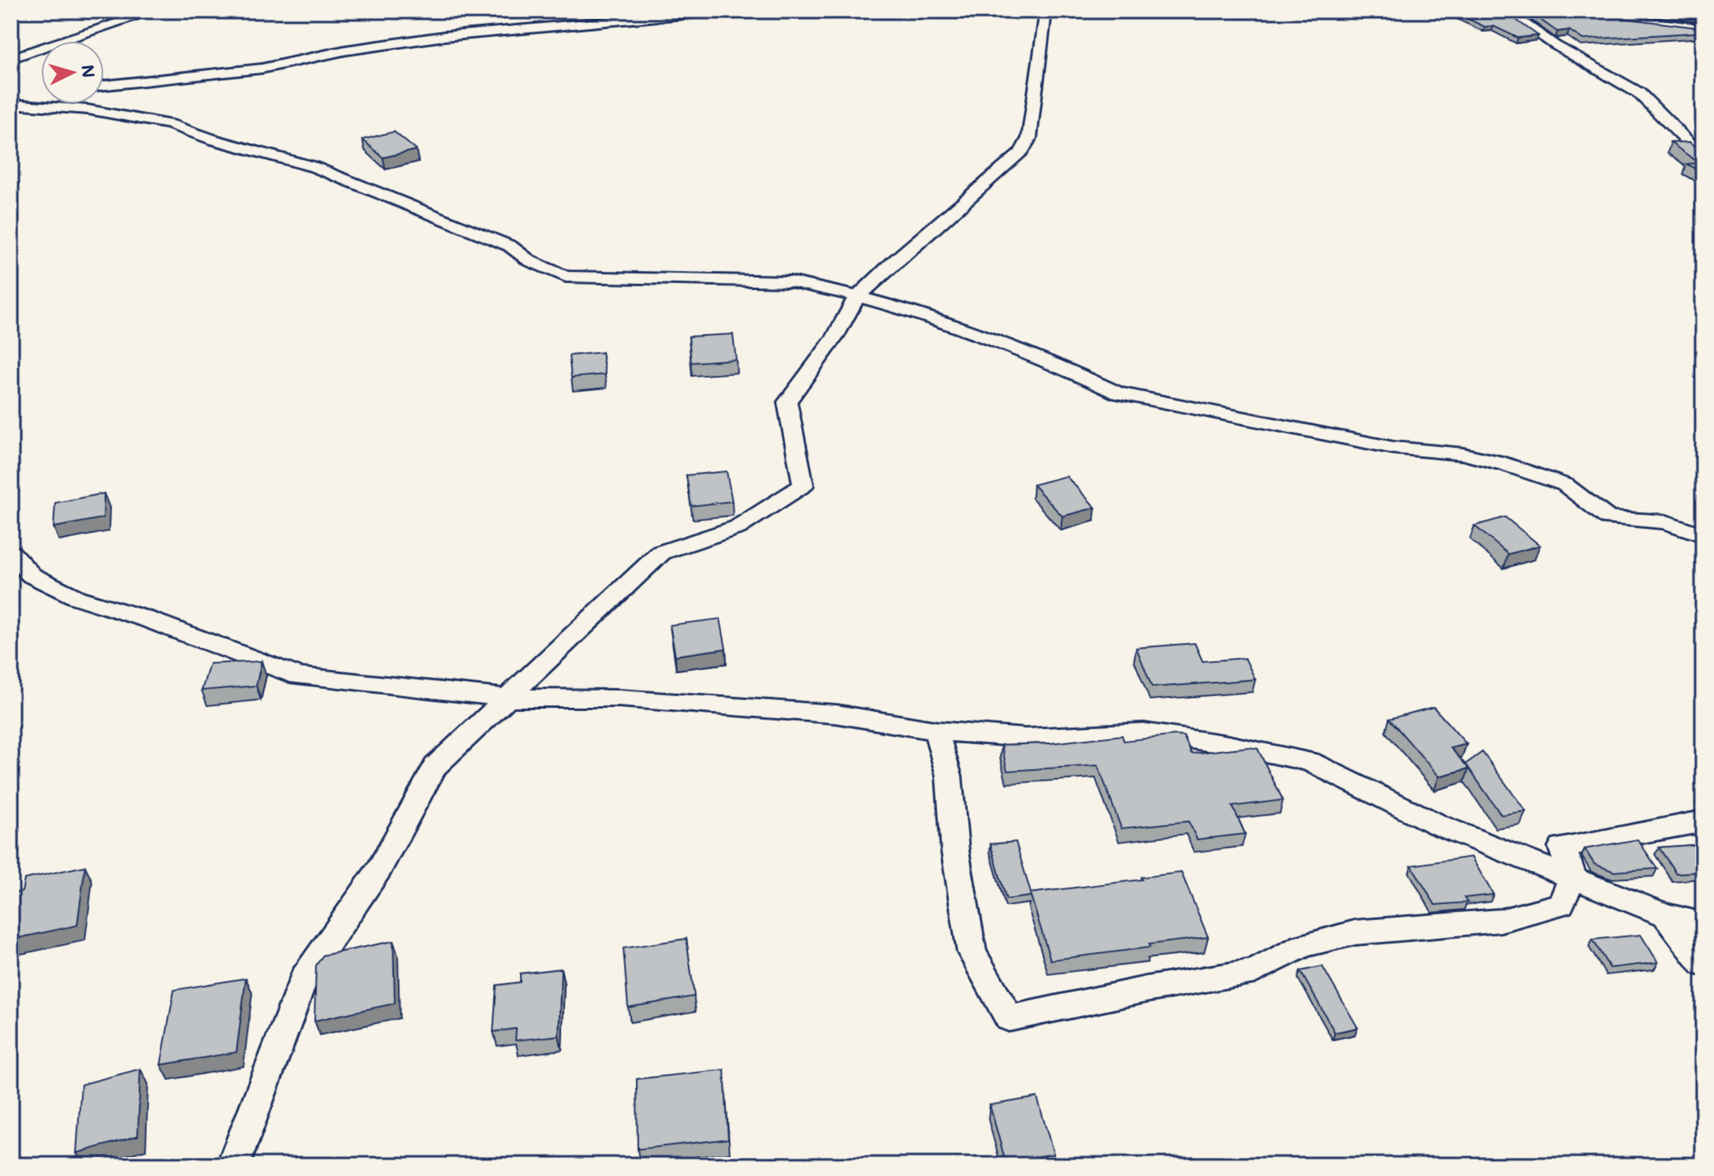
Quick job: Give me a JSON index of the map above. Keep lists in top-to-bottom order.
{
  "north": "right"
}
